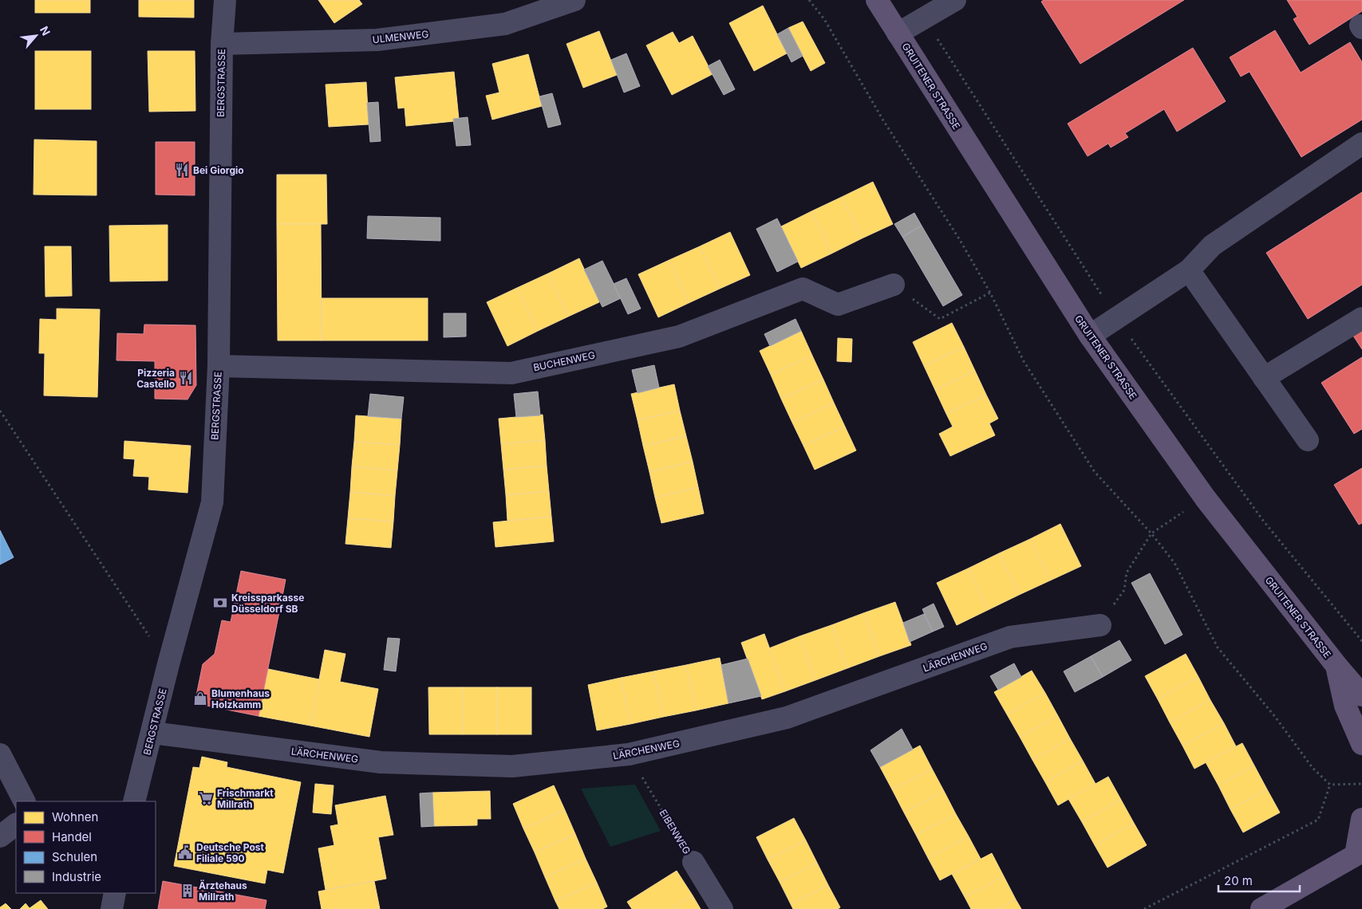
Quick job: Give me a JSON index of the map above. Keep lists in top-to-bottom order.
{
  "streets": {
    "main road": ["GRUITENER STRASSE"],
    "street": [
      "ULMENWEG",
      "BERGSTRASSE",
      "BUCHENWEG",
      "LÄRCHENWEG",
      "EIBENWEG"
    ]
  },
  "crossings": [
    ["ULMENWEG", "BERGSTRASSE"],
    ["BERGSTRASSE", "BUCHENWEG"],
    ["BERGSTRASSE", "LÄRCHENWEG"],
    ["LÄRCHENWEG", "EIBENWEG"]
  ],
  "places": {
    "restaurant": ["Bei Giorgio", "Pizzeria Castello"],
    "bank": ["Kreissparkasse Düsseldorf SB"],
    "shop": ["Blumenhaus Holzkamm"],
    "supermarket": ["Frischmarkt Millrath"],
    "public building": ["Deutsche Post Filiale 590"],
    "building": ["Ärztehaus Millrath"]
  },
  "legend": [
    "Wohnen",
    "Handel",
    "Schulen",
    "Industrie"
  ],
  "scale_bar": "20 m",
  "north": "top right"
}
